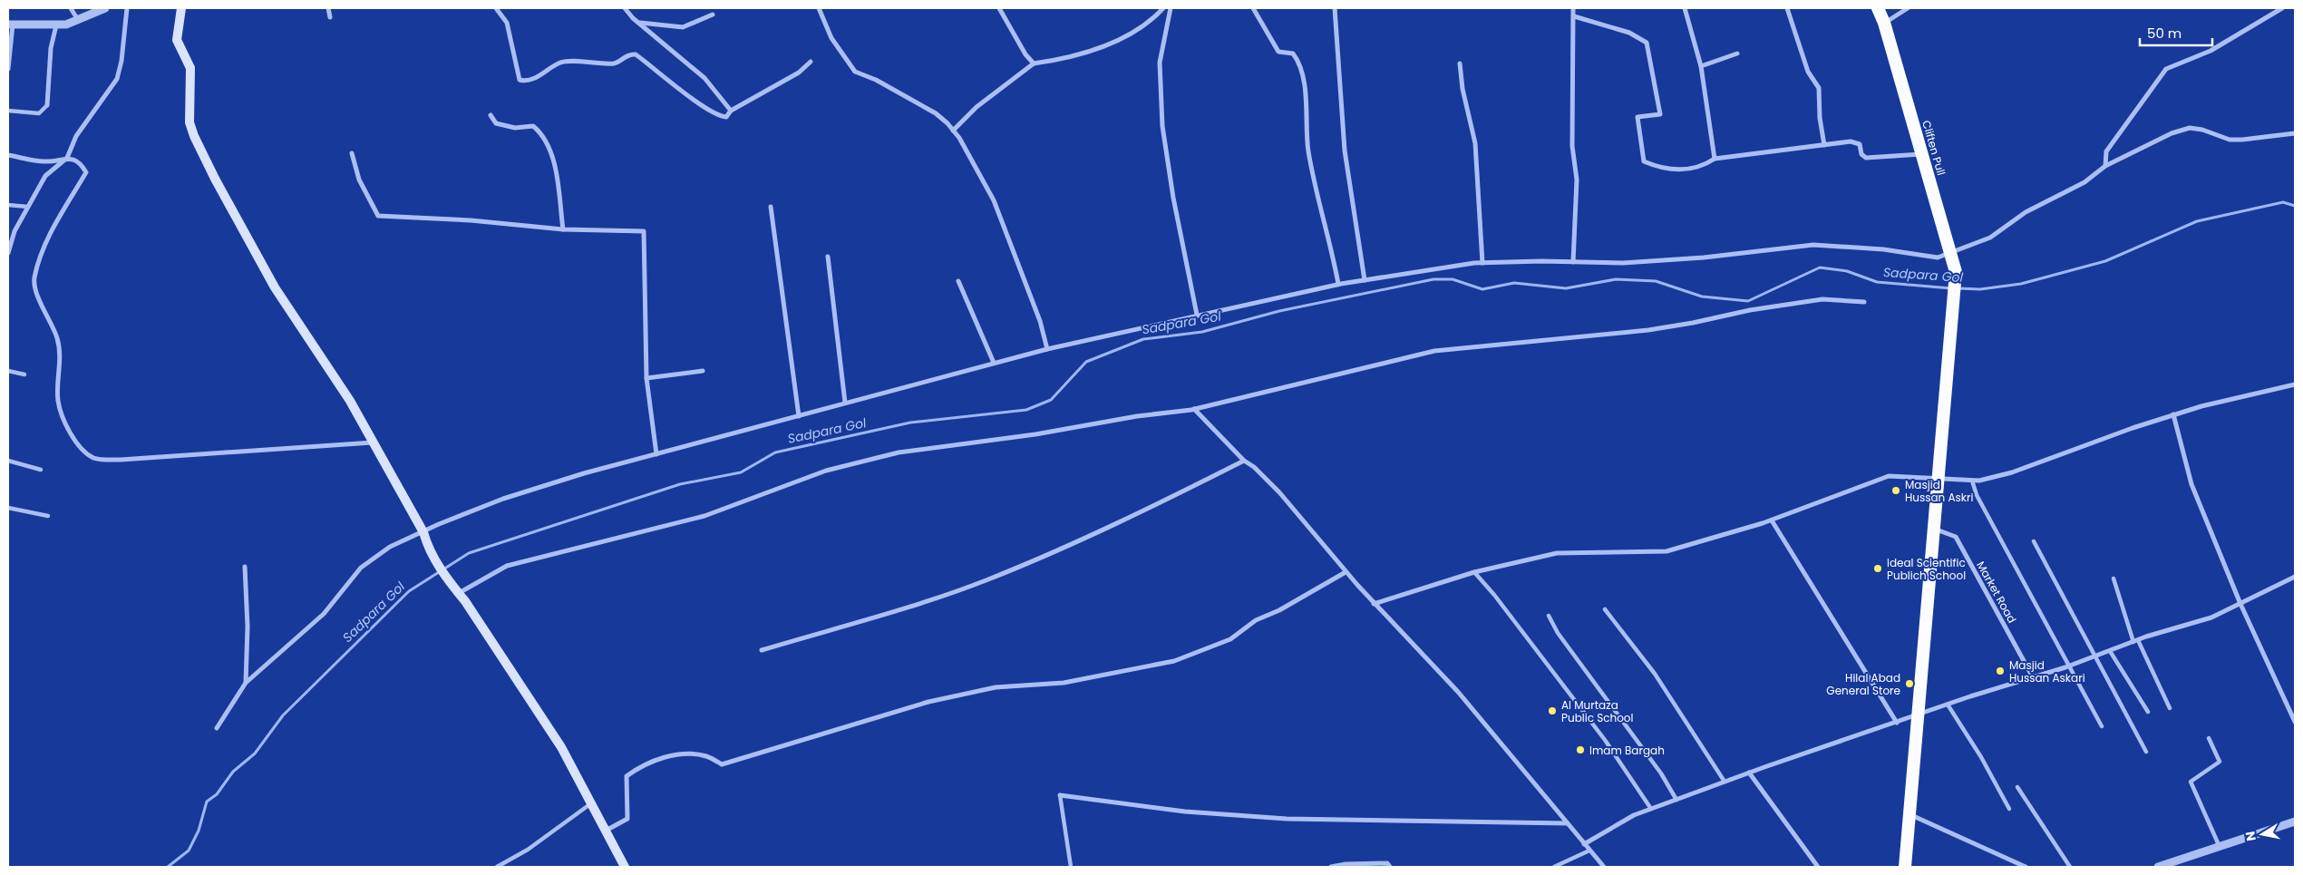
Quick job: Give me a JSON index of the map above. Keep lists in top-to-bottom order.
{
  "streets": {
    "highway": ["Cliften Pull"],
    "street": ["Market Road"]
  },
  "crossings": [
    ["Cliften Pull", "Market Road"]
  ],
  "water": ["Sadpara Gol"],
  "places": [
    "Masjid Hussan Askri",
    "Ideal Scientific Publich School",
    "Masjid Hussan Askari",
    "Hilal Abad General Store",
    "Al Murtaza Public School",
    "Imam Bargah"
  ],
  "scale_bar": "50 m",
  "north": "left"
}
